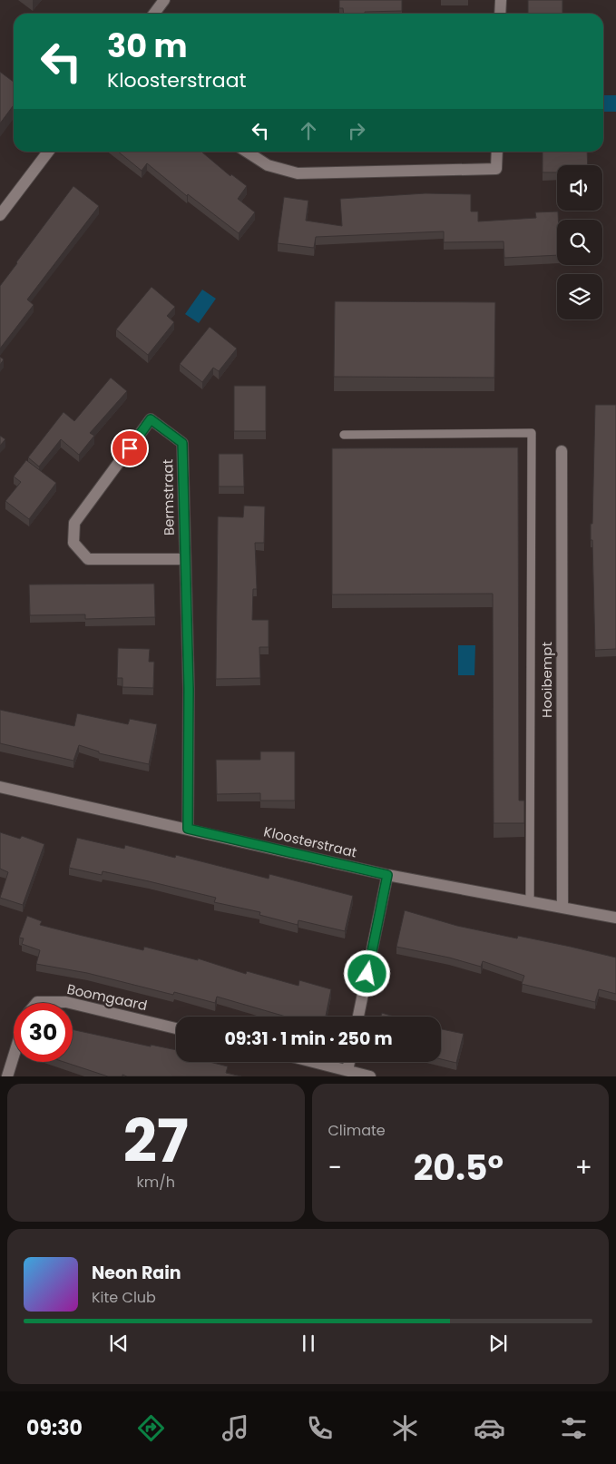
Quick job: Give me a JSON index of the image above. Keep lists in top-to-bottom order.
{
  "streets": {
    "street": [
      "Bermstraat",
      "Hooibempt",
      "Kloosterstraat",
      "Boomgaard"
    ]
  },
  "crossings": [
    ["Bermstraat", "Kloosterstraat"],
    ["Hooibempt", "Kloosterstraat"]
  ],
  "page": {
    "turn": ["30 m", "Kloosterstraat"],
    "limit": "30",
    "trip": "09:31 · 1 min · 250 m",
    "tile": [
      ["27", "km/h"],
      "Climate"
    ],
    "heat": ["−", "20.5°", "+"],
    "song": ["Neon Rain", "Kite Club"],
    "tabs": "09:30"
  }
}
